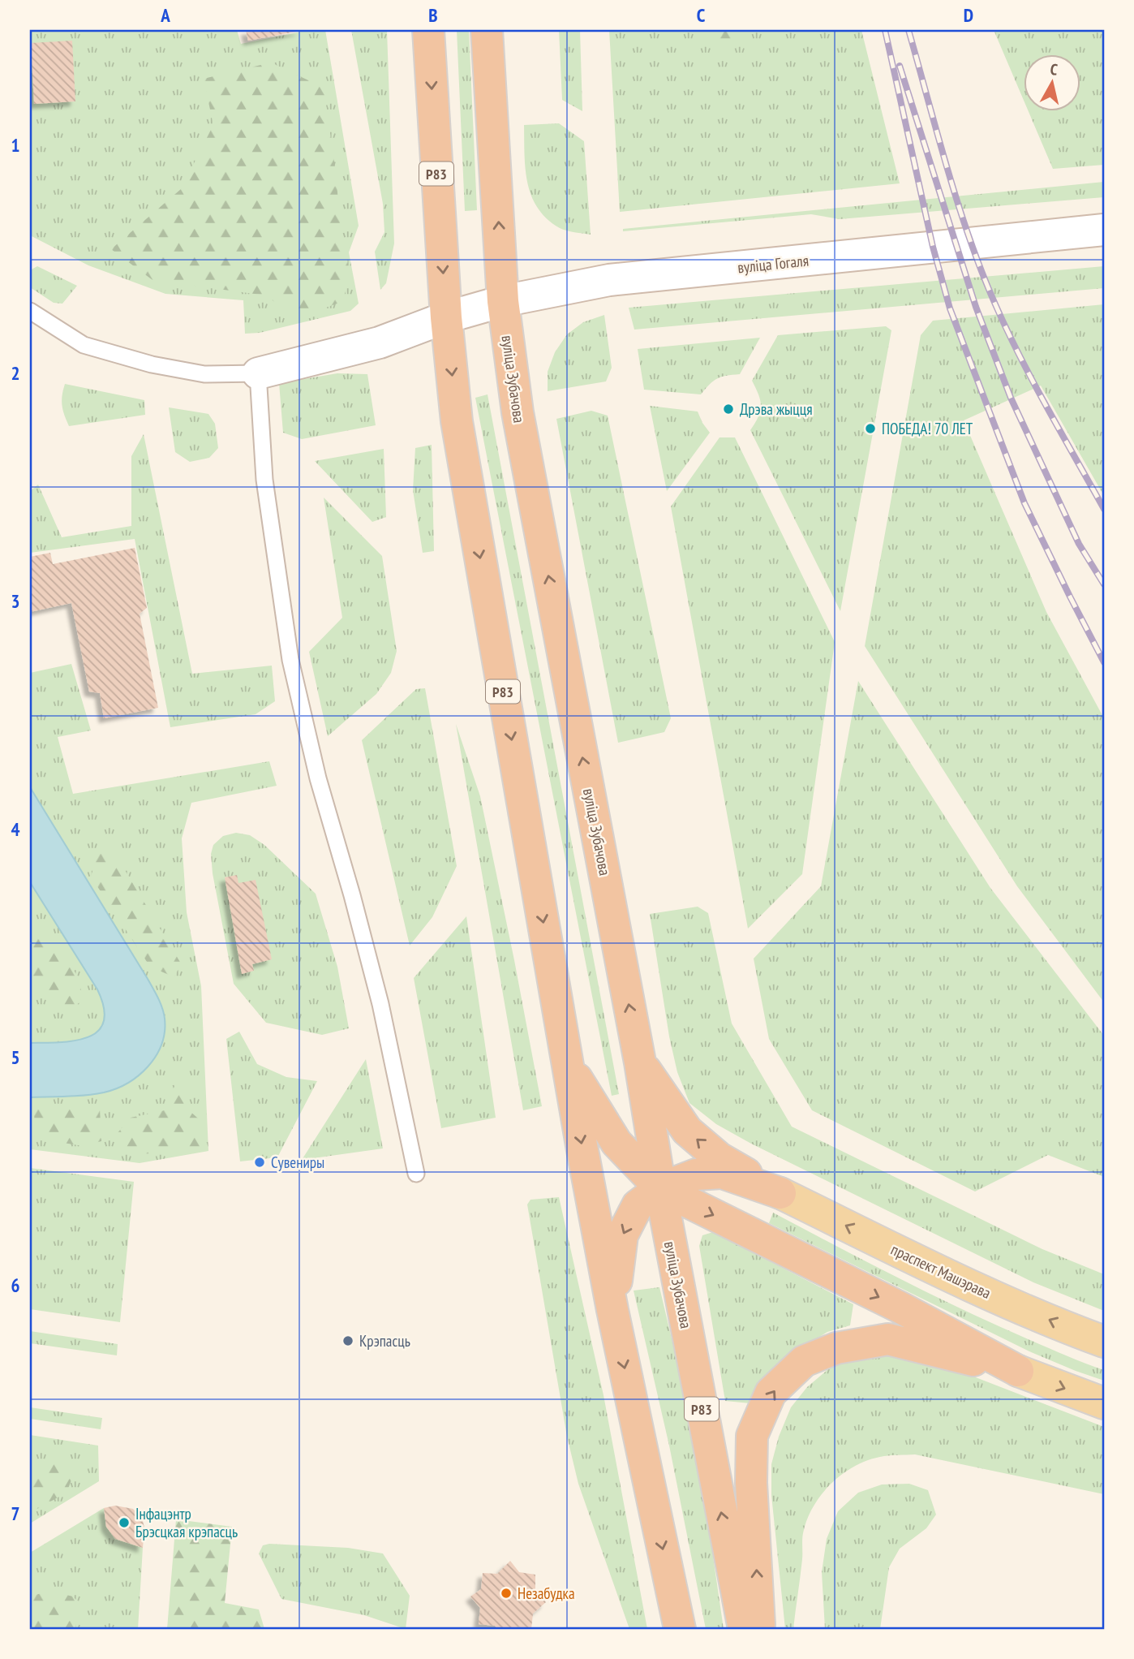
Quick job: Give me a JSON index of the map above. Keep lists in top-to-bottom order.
{
  "streets": {
    "highway": ["Р83", "вуліца Зубачова"],
    "main road": ["вуліца Гогаля", "праспект Машэрава"]
  },
  "crossings": [
    ["Р83", "вуліца Гогаля"],
    ["вуліца Гогаля", "вуліца Зубачова"]
  ],
  "one_way": ["праспект Машэрава"],
  "places": [
    "Дрэва жыцця",
    "ПОБЕДА! 70 ЛЕТ",
    "Сувениры",
    "Крэпасць",
    "Інфацэнтр Брэсцкая крэпасць",
    "Незабудка"
  ],
  "north": "top",
  "grid": {
    "columns": [
      "A",
      "B",
      "C",
      "D"
    ],
    "rows": [
      "1",
      "2",
      "3",
      "4",
      "5",
      "6",
      "7"
    ]
  }
}
